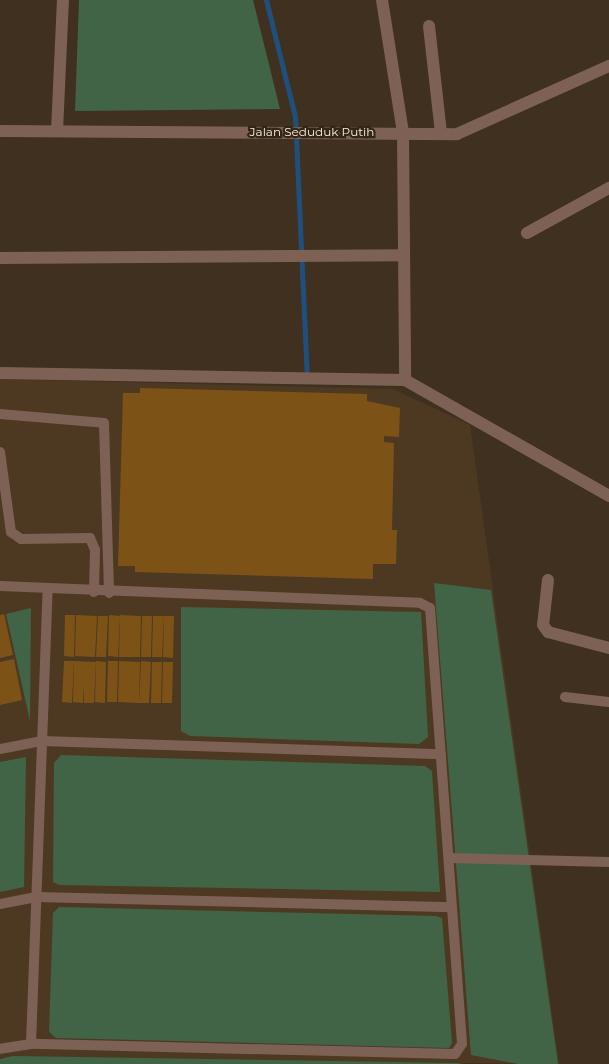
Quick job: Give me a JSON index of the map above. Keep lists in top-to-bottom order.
{
  "streets": {
    "street": ["Jalan Seduduk Putih"]
  }
}
